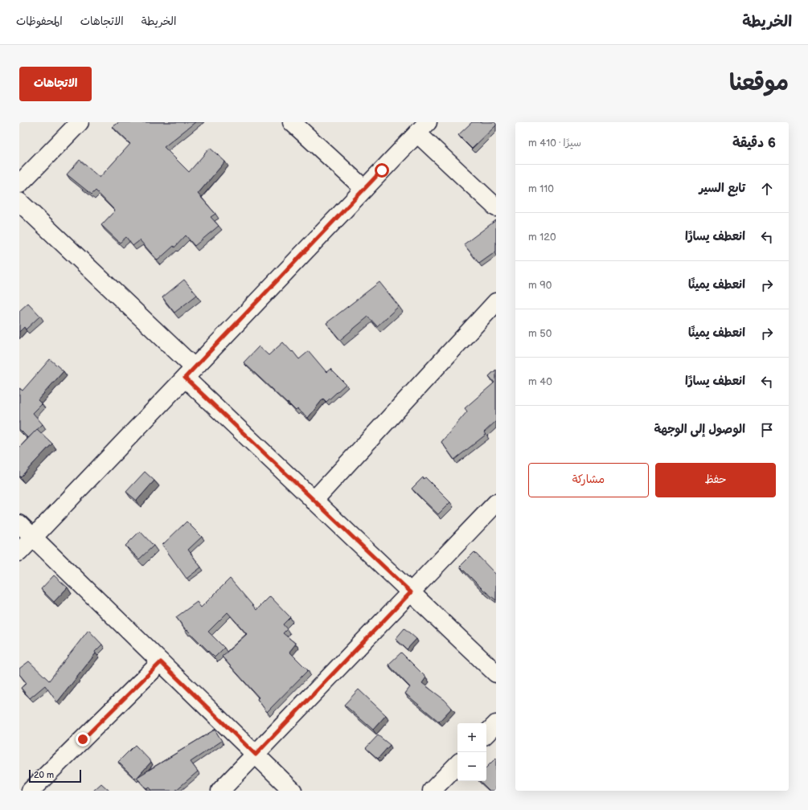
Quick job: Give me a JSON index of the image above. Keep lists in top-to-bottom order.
{
  "scale_bar": "20 m",
  "page": {
    "header": "الخريطة",
    "nav": ["الخريطة", "الاتجاهات", "المحفوظات"],
    "title": "موقعنا",
    "buttons": [
      "الاتجاهات",
      ["حفظ", "مشاركة"]
    ],
    "heading": ["6 دقيقة", "سيرًا · 410 m"],
    "list": [
      ["تابع السير", "110 m"],
      ["انعطف يسارًا", "120 m"],
      ["انعطف يمينًا", "90 m"],
      ["انعطف يمينًا", "50 m"],
      ["انعطف يسارًا", "40 m"],
      "الوصول إلى الوجهة"
    ],
    "map_buttons": ["+", "−"],
    "scale": "20 m"
  }
}
